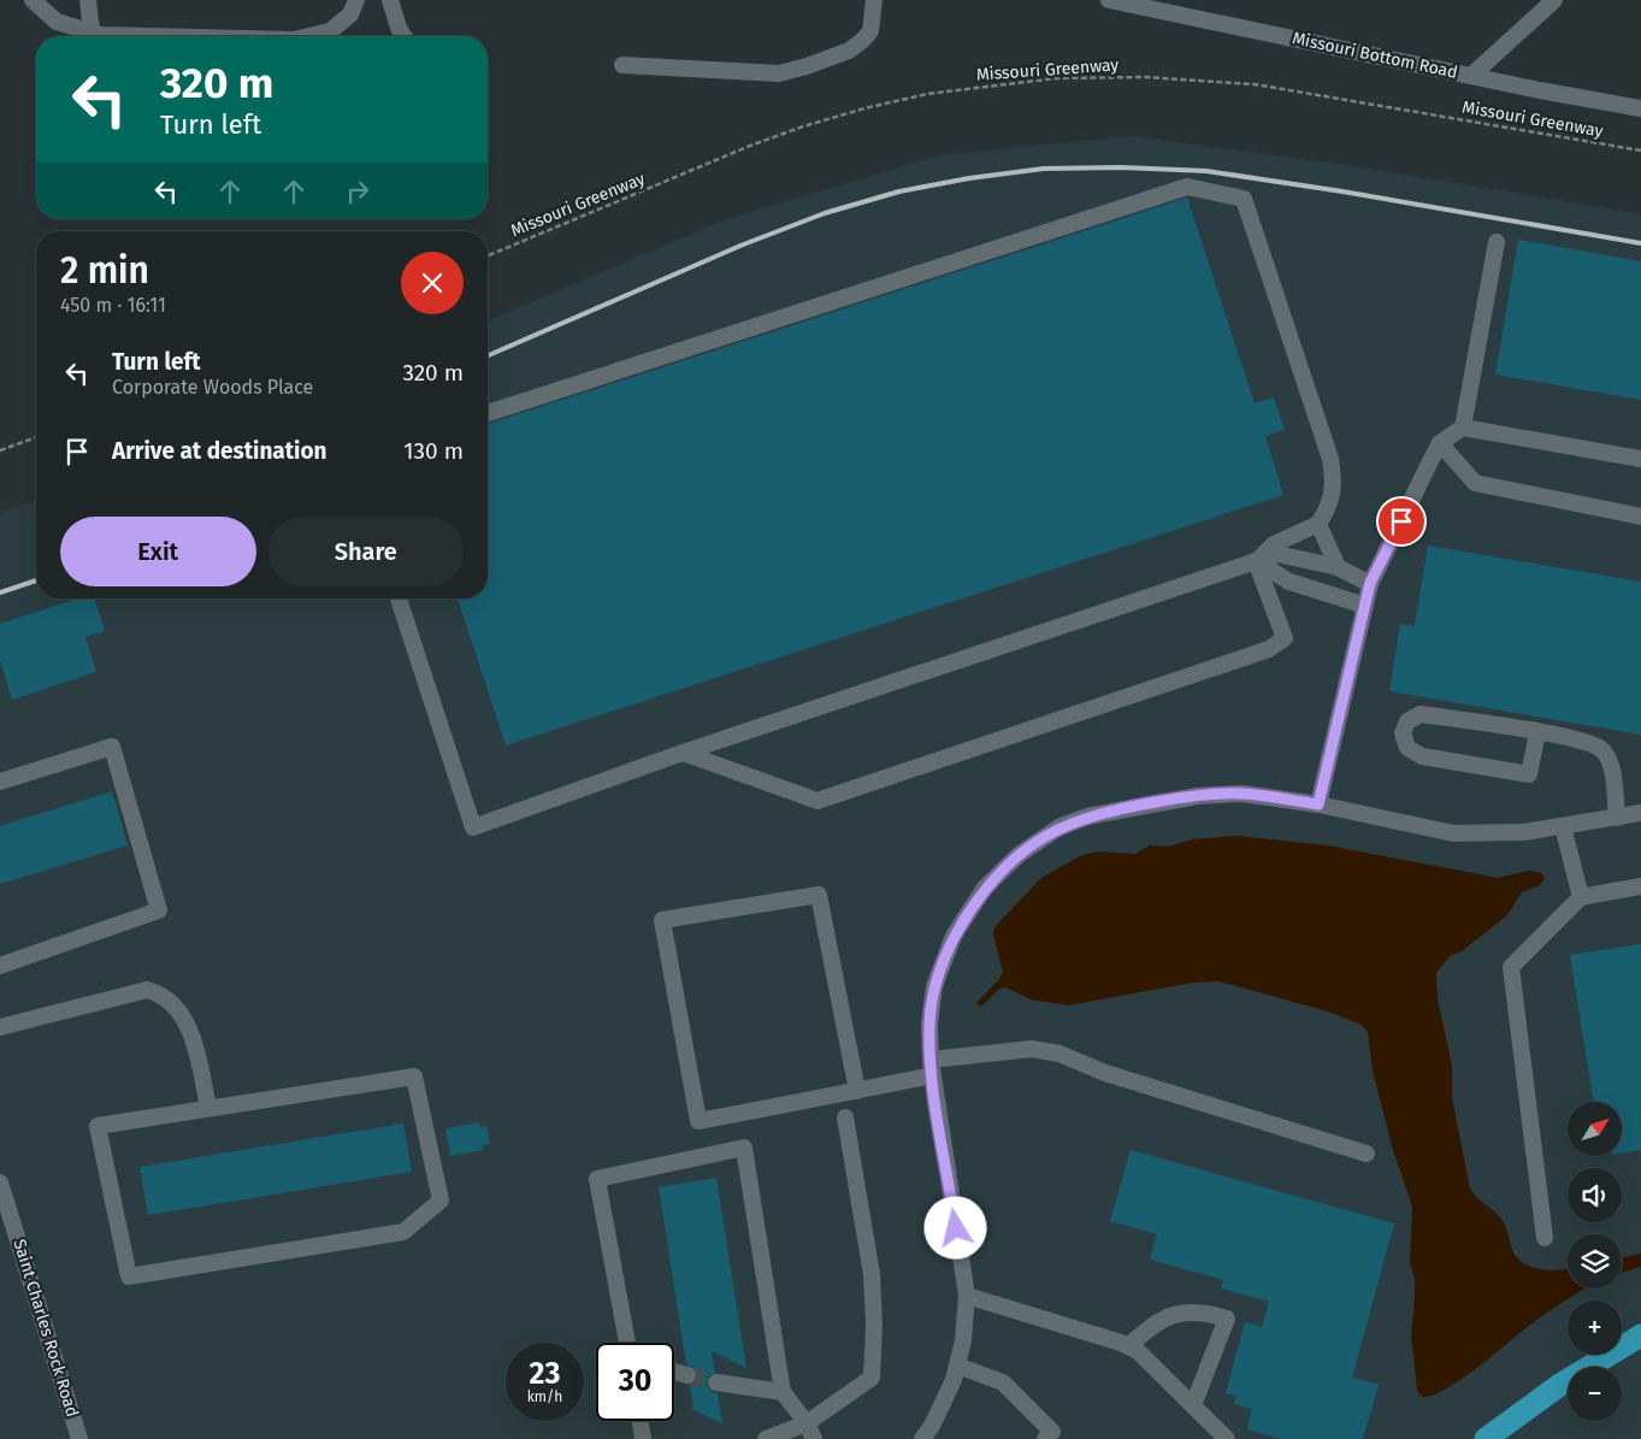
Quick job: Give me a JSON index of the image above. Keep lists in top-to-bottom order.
{
  "streets": {
    "street": ["Missouri Bottom Road", "Saint Charles Rock Road"],
    "path": ["Missouri Greenway"]
  },
  "north": "top right",
  "page": {
    "turn": ["320 m", "Turn left"],
    "heading": ["2 min", "450 m · 16:11"],
    "list": [
      {
        "name": "Turn left",
        "note": "Corporate Woods Place",
        "value": "320 m"
      },
      {
        "name": "Arrive at destination",
        "value": "130 m"
      }
    ],
    "buttons": ["Exit", "Share"],
    "map_buttons": ["+", "−"],
    "speed": "23 km/h",
    "limit": "30"
  }
}
